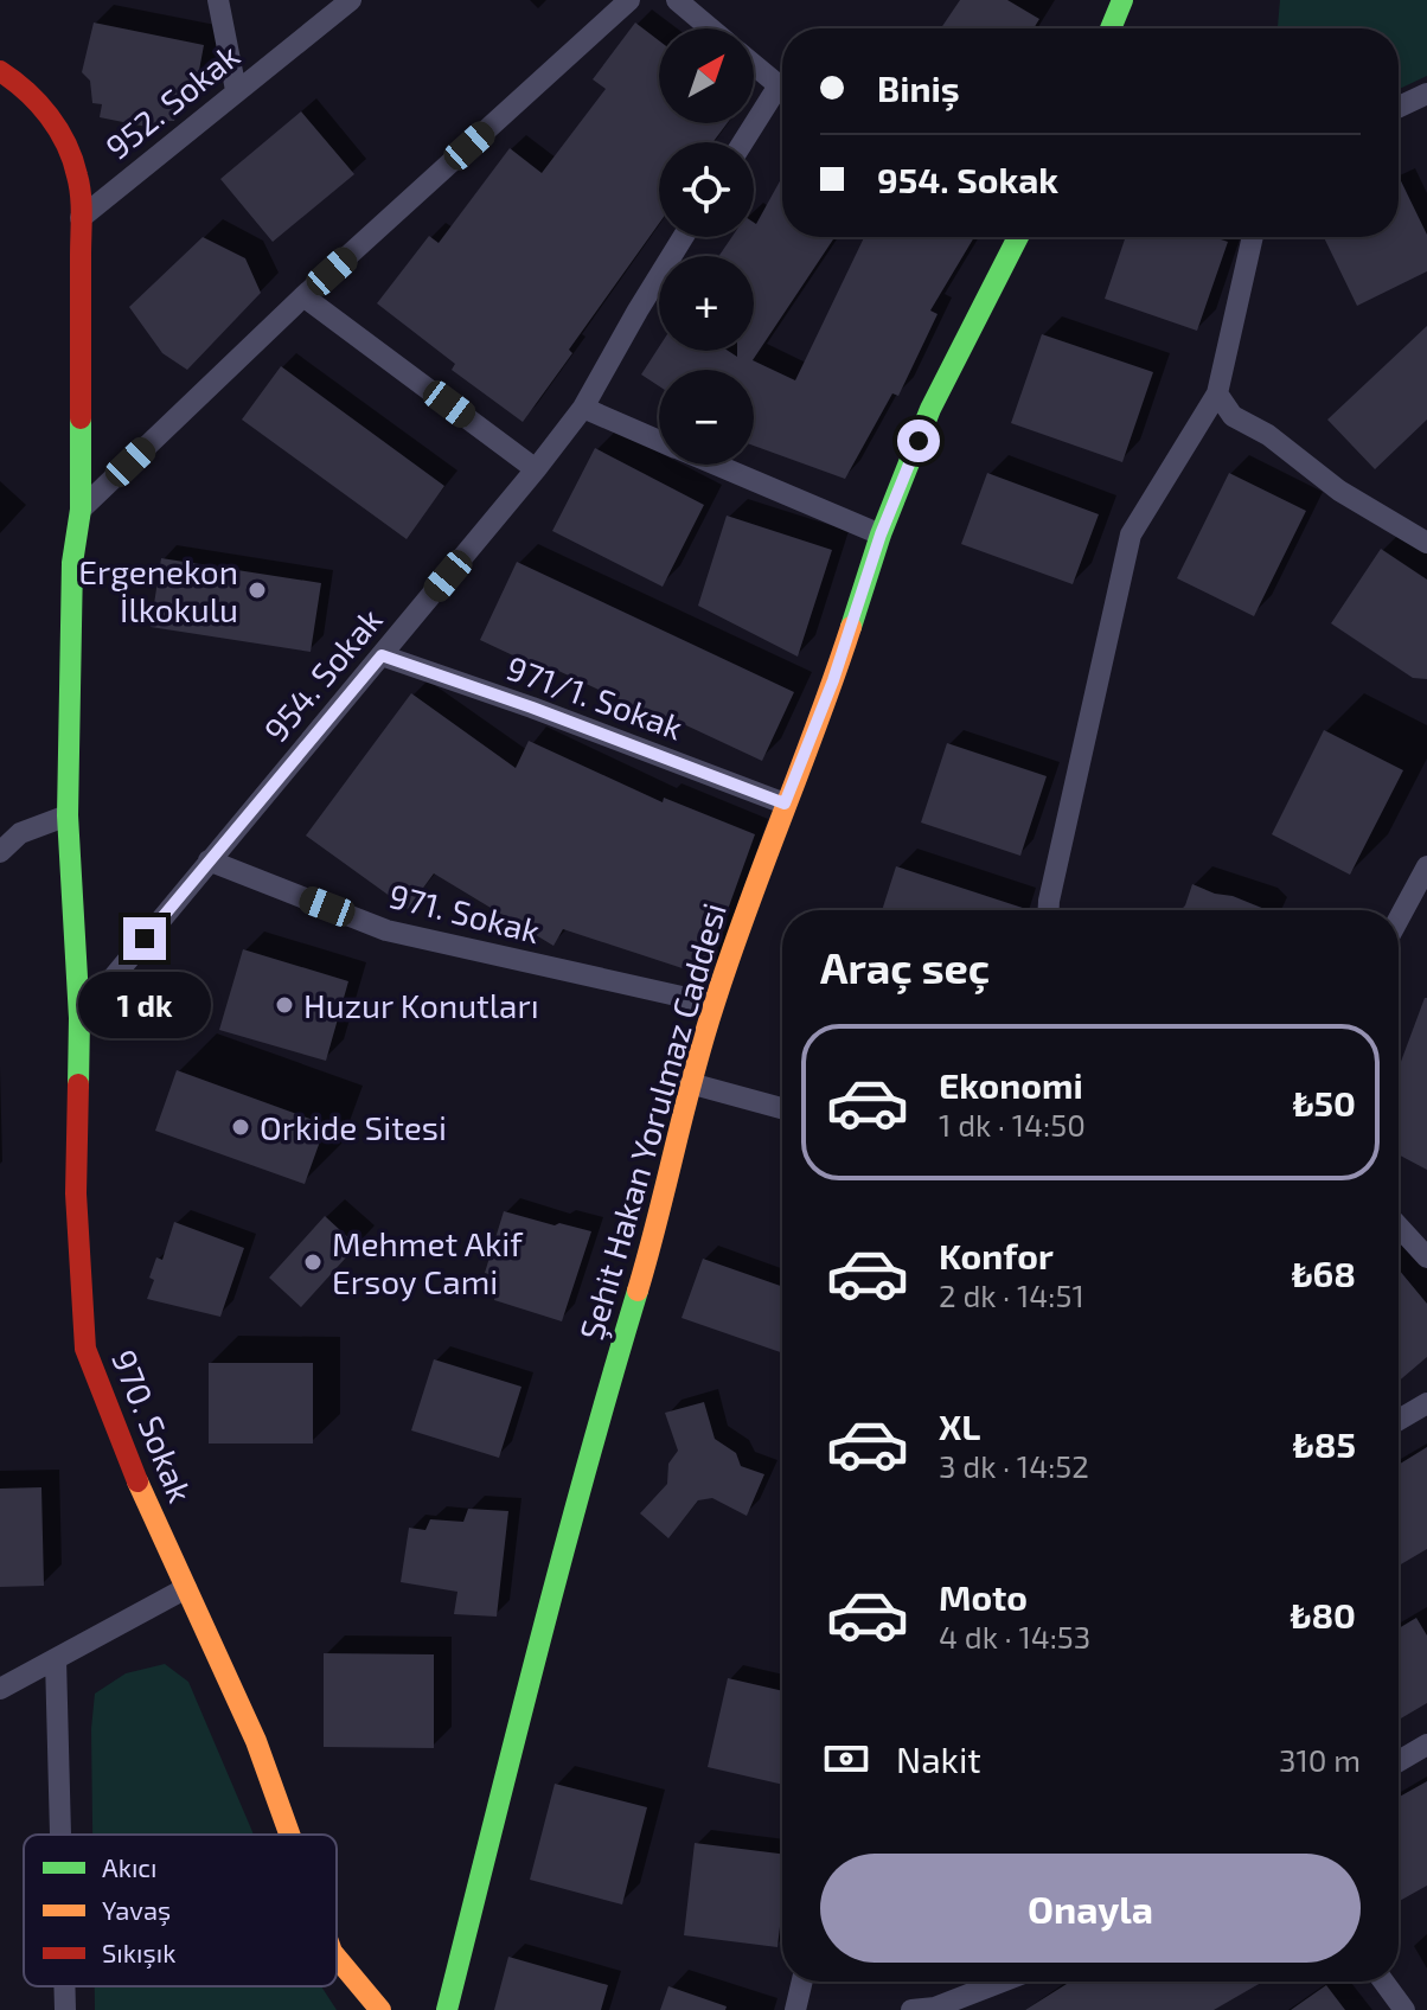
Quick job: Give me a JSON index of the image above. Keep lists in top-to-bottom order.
{
  "streets": {
    "street": [
      "952. Sokak",
      "954. Sokak",
      "971/1. Sokak",
      "971. Sokak",
      "Şehit Hakan Yorulmaz Caddesi",
      "970. Sokak"
    ]
  },
  "crossings": [
    ["952. Sokak", "970. Sokak"],
    ["954. Sokak", "971/1. Sokak"],
    ["954. Sokak", "971. Sokak"],
    ["954. Sokak", "970. Sokak"],
    ["971/1. Sokak", "Şehit Hakan Yorulmaz Caddesi"],
    ["971. Sokak", "Şehit Hakan Yorulmaz Caddesi"]
  ],
  "places": [
    "Ergenekon İlkokulu",
    "Huzur Konutları",
    "Orkide Sitesi",
    "Mehmet Akif Ersoy Cami"
  ],
  "legend": ["Akıcı", "Yavaş", "Sıkışık"],
  "north": "top right",
  "page": {
    "map_buttons": ["+", "−"],
    "banner": ["Biniş", "954. Sokak"],
    "heading": "Araç seç",
    "bubble": "1 dk",
    "list": [
      {
        "name": "Ekonomi",
        "note": "1 dk · 14:50",
        "value": "₺50"
      },
      {
        "name": "Konfor",
        "note": "2 dk · 14:51",
        "value": "₺68"
      },
      {
        "name": "XL",
        "note": "3 dk · 14:52",
        "value": "₺85"
      },
      {
        "name": "Moto",
        "note": "4 dk · 14:53",
        "value": "₺80"
      }
    ],
    "pay": ["Nakit", "310 m"],
    "buttons": "Onayla"
  }
}
